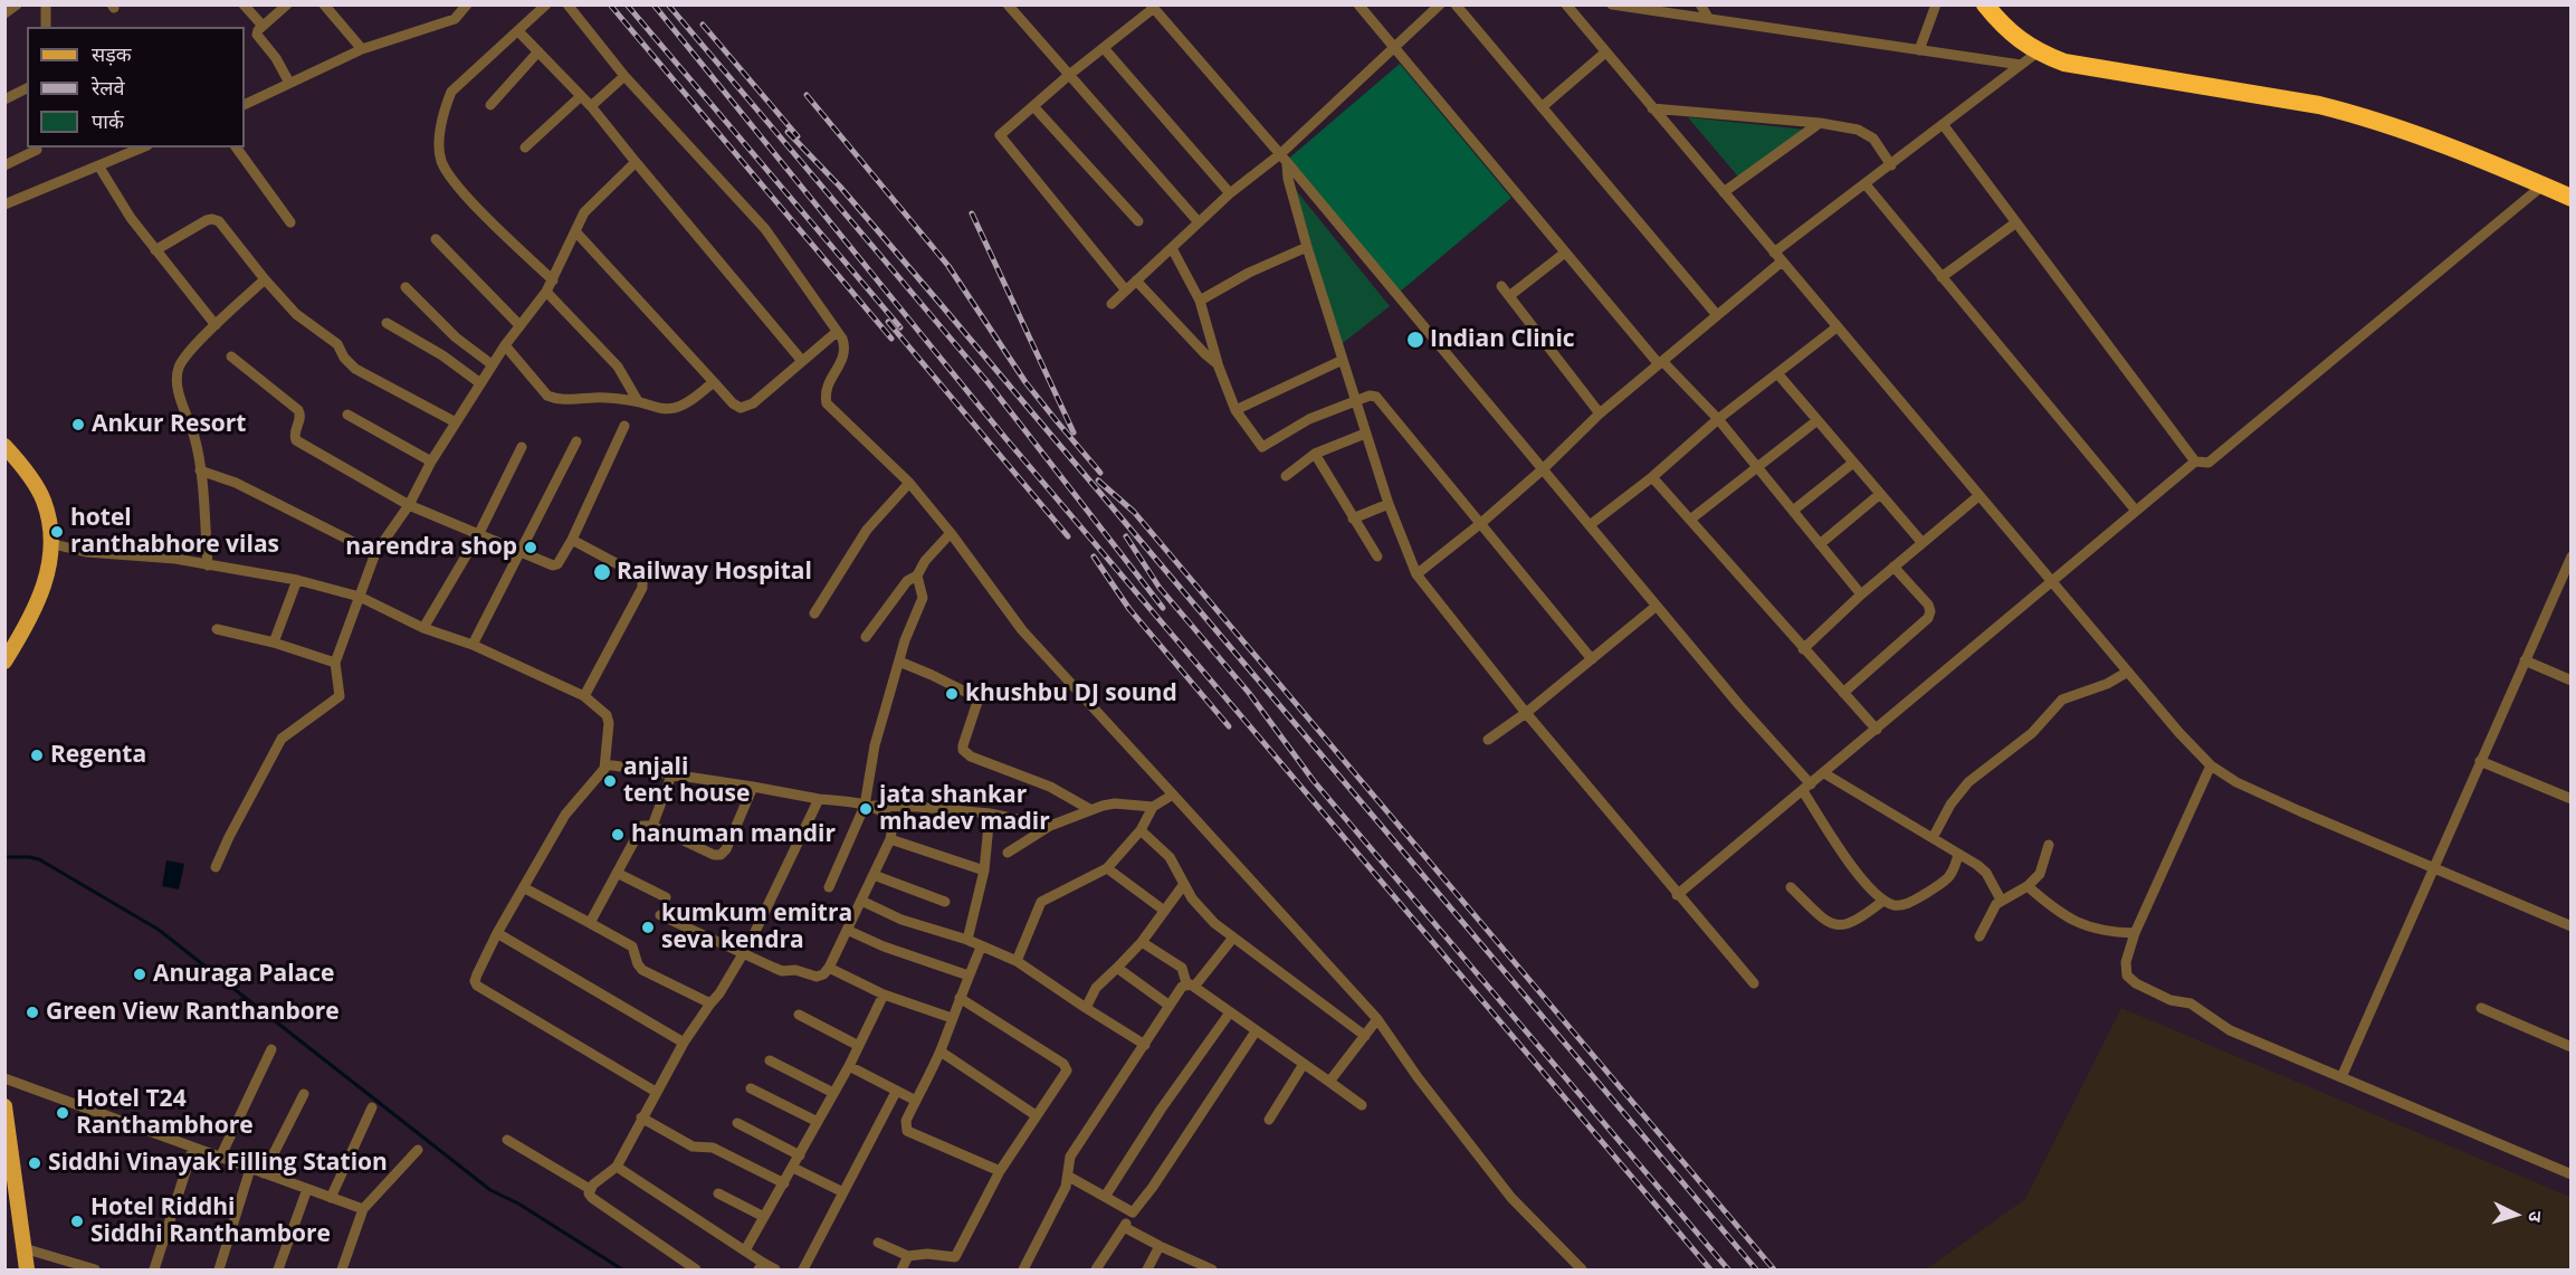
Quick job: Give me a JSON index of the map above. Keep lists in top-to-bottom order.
{
  "places": [
    "Indian Clinic",
    "Ankur Resort",
    "hotel ranthabhore vilas",
    "narendra shop",
    "Railway Hospital",
    "khushbu DJ sound",
    "Regenta",
    "anjali tent house",
    "jata shankar mhadev madir",
    "hanuman mandir",
    "kumkum emitra seva kendra",
    "Anuraga Palace",
    "Green View Ranthanbore",
    "Hotel T24 Ranthambhore",
    "Siddhi Vinayak Filling Station",
    "Hotel Riddhi Siddhi Ranthambore"
  ],
  "legend": ["सड़क", "रेलवे", "पार्क"],
  "north": "right"
}
